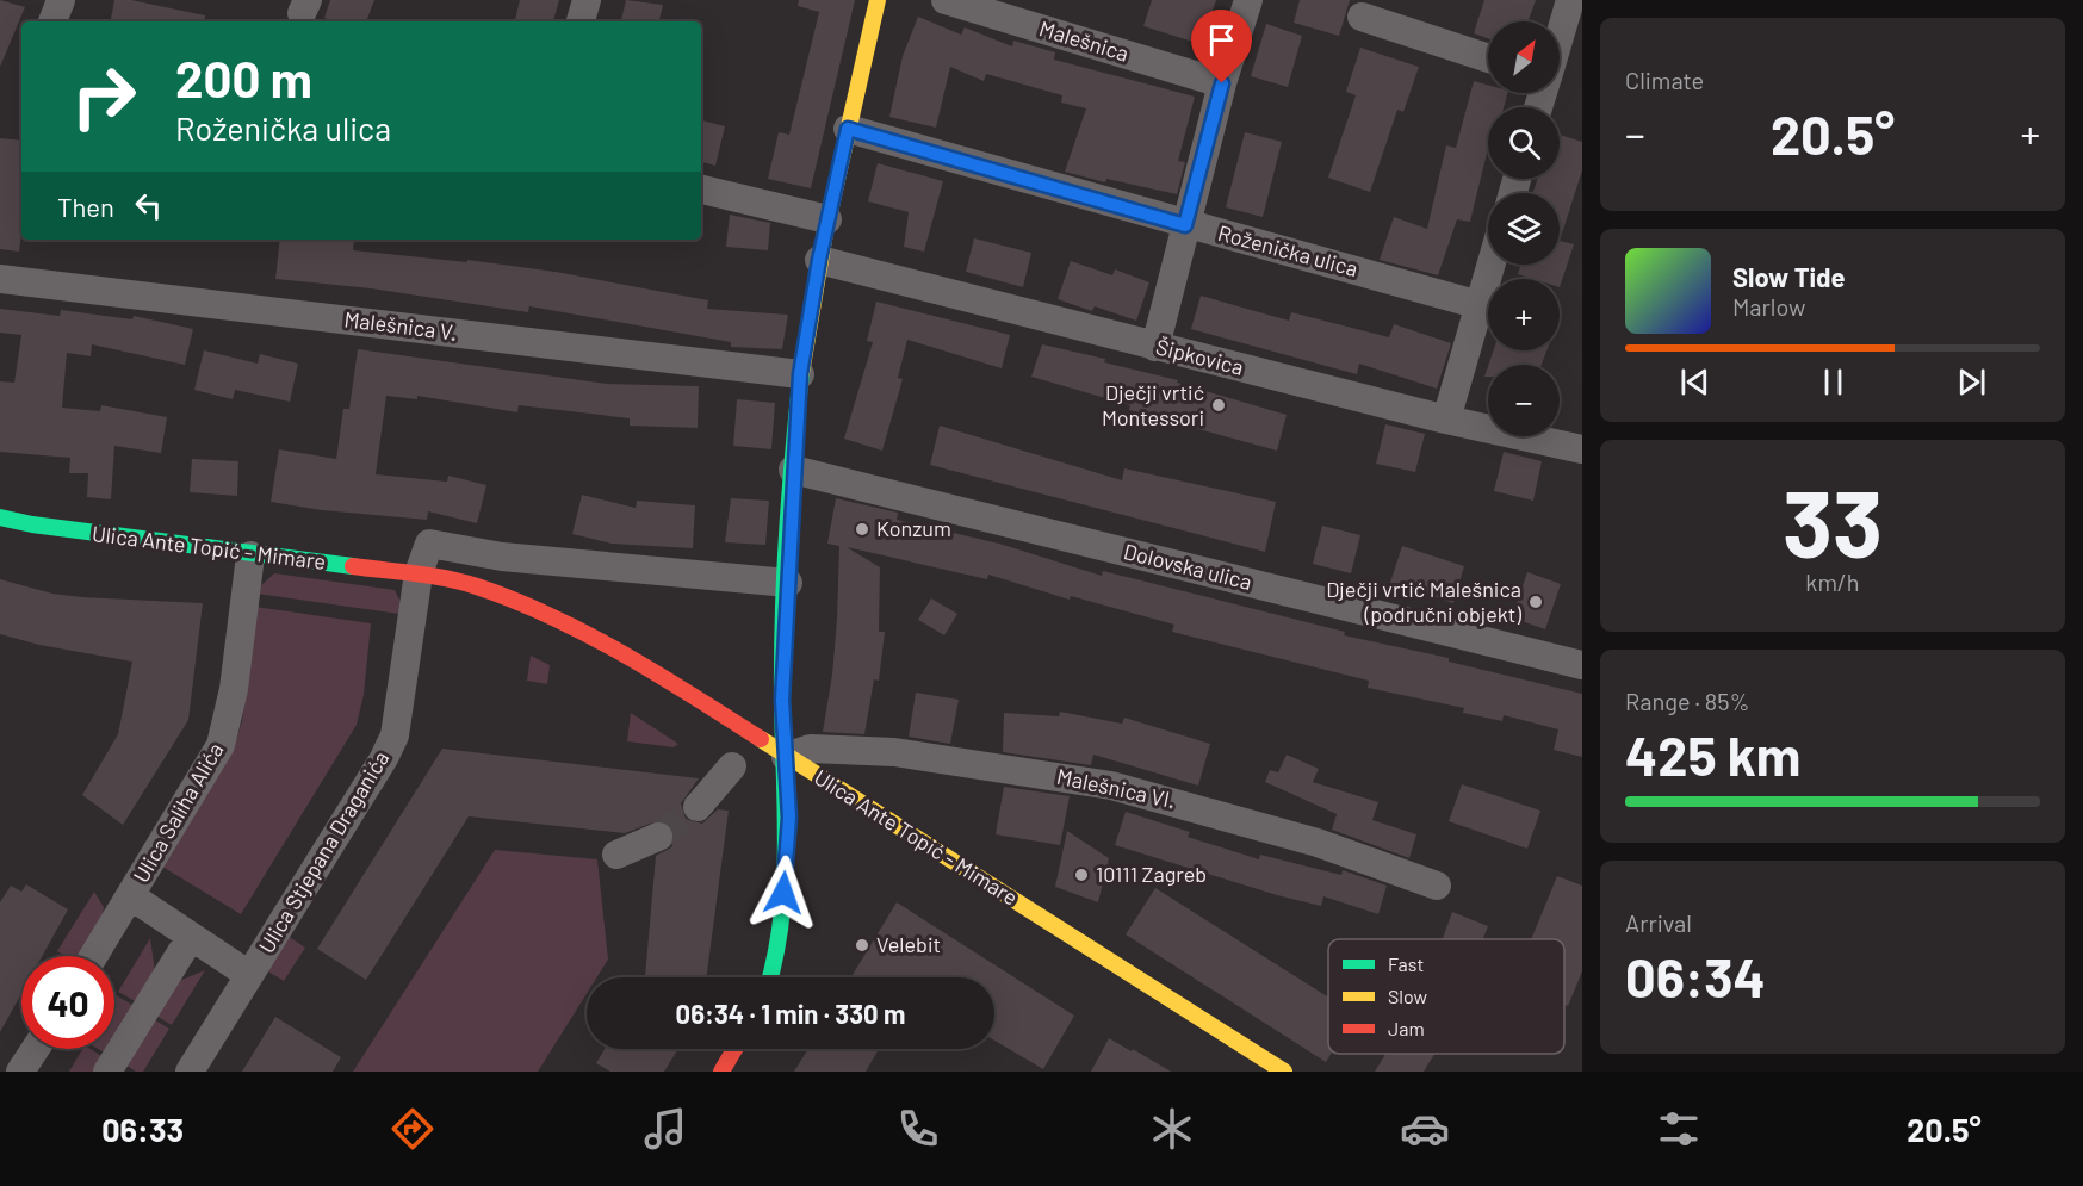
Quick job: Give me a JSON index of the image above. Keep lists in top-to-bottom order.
{
  "streets": {
    "street": [
      "Malešnica",
      "Roženička ulica",
      "Malešnica V.",
      "Šipkovica",
      "Ulica Ante Topić - Mimare",
      "Dolovska ulica",
      "Malešnica VI.",
      "Ulica Saliha Alića",
      "Ulica Stjepana Draganića"
    ]
  },
  "crossings": [
    ["Ulica Ante Topić - Mimare", "Malešnica VI."],
    ["Ulica Ante Topić - Mimare", "Ulica Saliha Alića"],
    ["Ulica Ante Topić - Mimare", "Ulica Stjepana Draganića"]
  ],
  "places": [
    "Dječji vrtić Montessori",
    "Konzum",
    "Dječji vrtić Malešnica (područni objekt)",
    "10111 Zagreb",
    "Velebit"
  ],
  "legend": ["Fast", "Slow", "Jam"],
  "north": "top right",
  "page": {
    "tile": [
      "Climate",
      ["33", "km/h"],
      ["Range · 85%", "425 km"],
      ["Arrival", "06:34"]
    ],
    "map_buttons": ["+", "−"],
    "turn": ["200 m", "Roženička ulica"],
    "heat": ["−", "20.5°", "+"],
    "then": "Then",
    "song": ["Slow Tide", "Marlow"],
    "limit": "40",
    "trip": "06:34 · 1 min · 330 m",
    "tabs": ["06:33", "20.5°"]
  }
}
